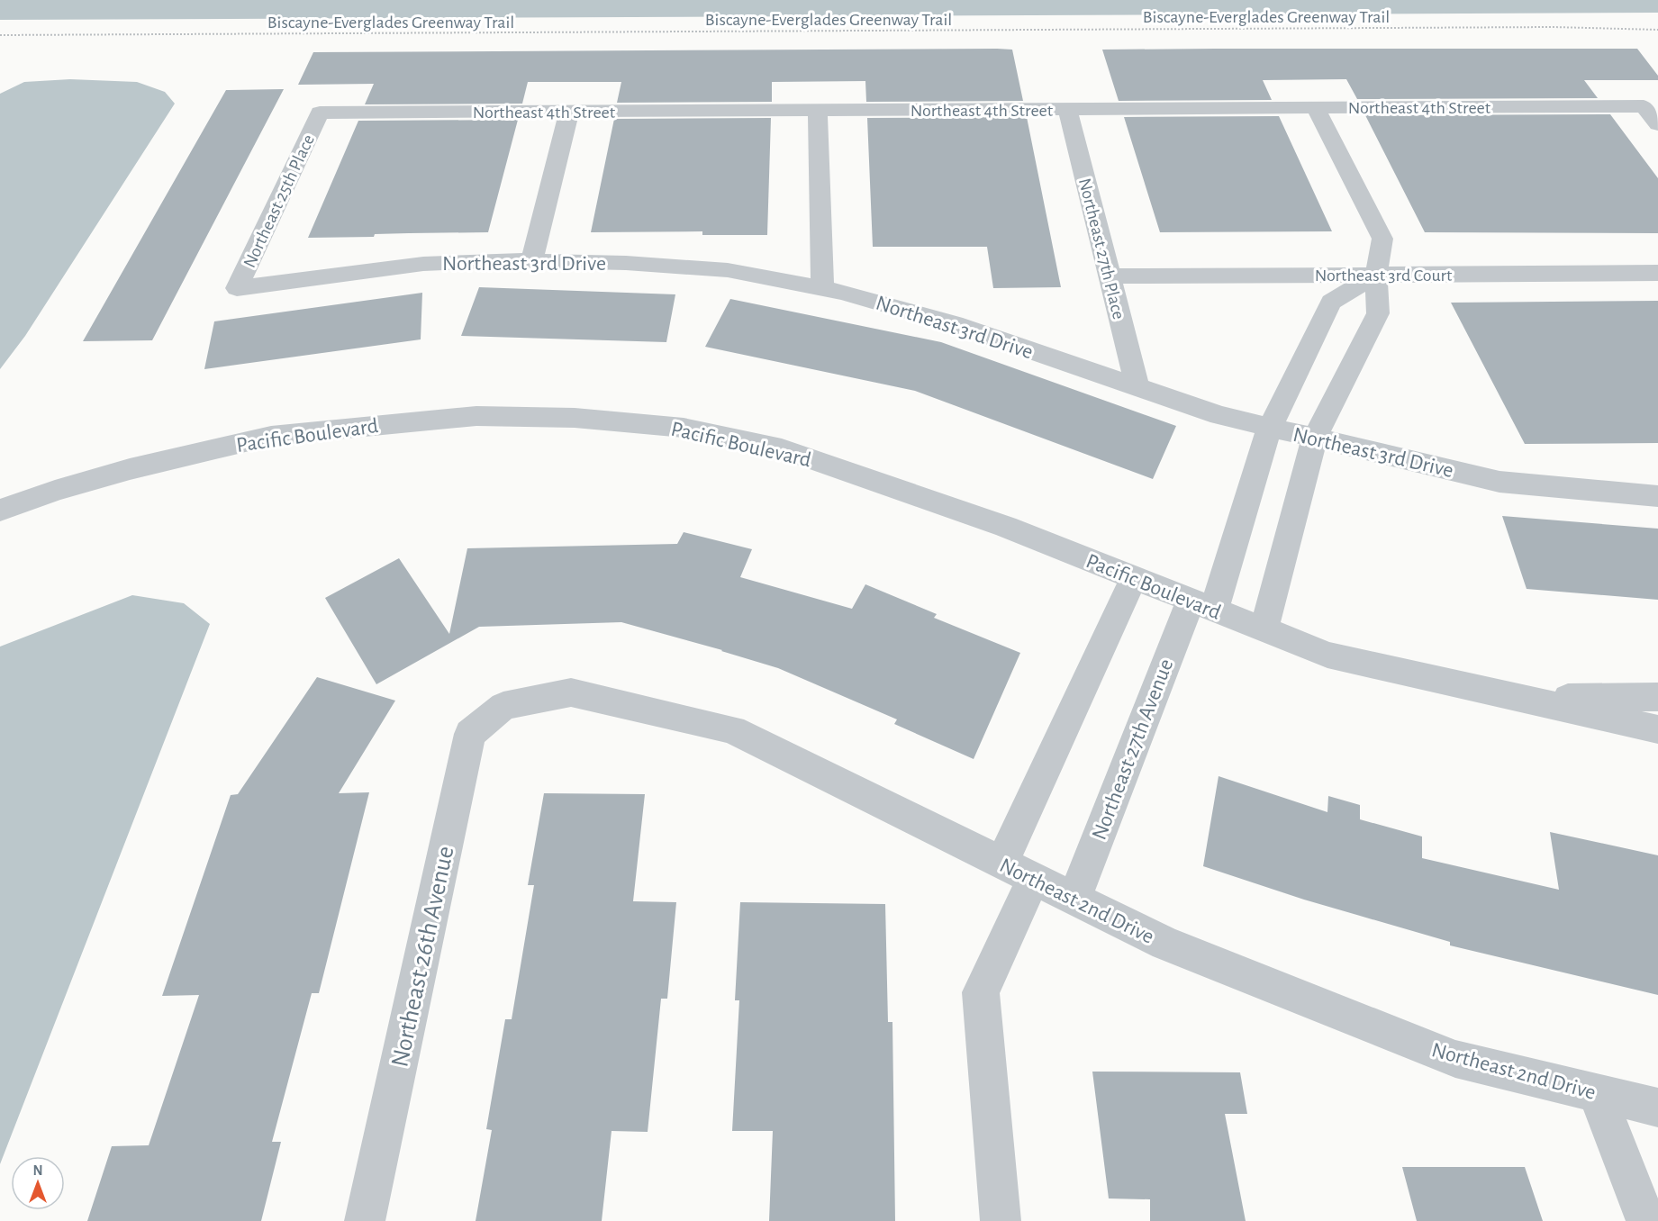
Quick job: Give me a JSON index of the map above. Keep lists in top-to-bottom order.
{
  "streets": {
    "street": [
      "Northeast 4th Street",
      "Northeast 25th Place",
      "Northeast 27th Place",
      "Northeast 3rd Drive",
      "Northeast 3rd Court",
      "Pacific Boulevard",
      "Northeast 27th Avenue",
      "Northeast 2nd Drive",
      "Northeast 26th Avenue"
    ],
    "path": ["Biscayne-Everglades Greenway Trail"]
  },
  "crossings": [
    ["Northeast 4th Street", "Northeast 25th Place"],
    ["Northeast 4th Street", "Northeast 27th Place"],
    ["Northeast 25th Place", "Northeast 3rd Drive"],
    ["Northeast 27th Place", "Northeast 3rd Drive"],
    ["Northeast 27th Place", "Northeast 3rd Court"],
    ["Northeast 3rd Drive", "Northeast 27th Avenue"],
    ["Northeast 3rd Court", "Northeast 27th Avenue"],
    ["Pacific Boulevard", "Northeast 27th Avenue"],
    ["Northeast 27th Avenue", "Northeast 2nd Drive"],
    ["Northeast 2nd Drive", "Northeast 26th Avenue"]
  ],
  "north": "top"
}
